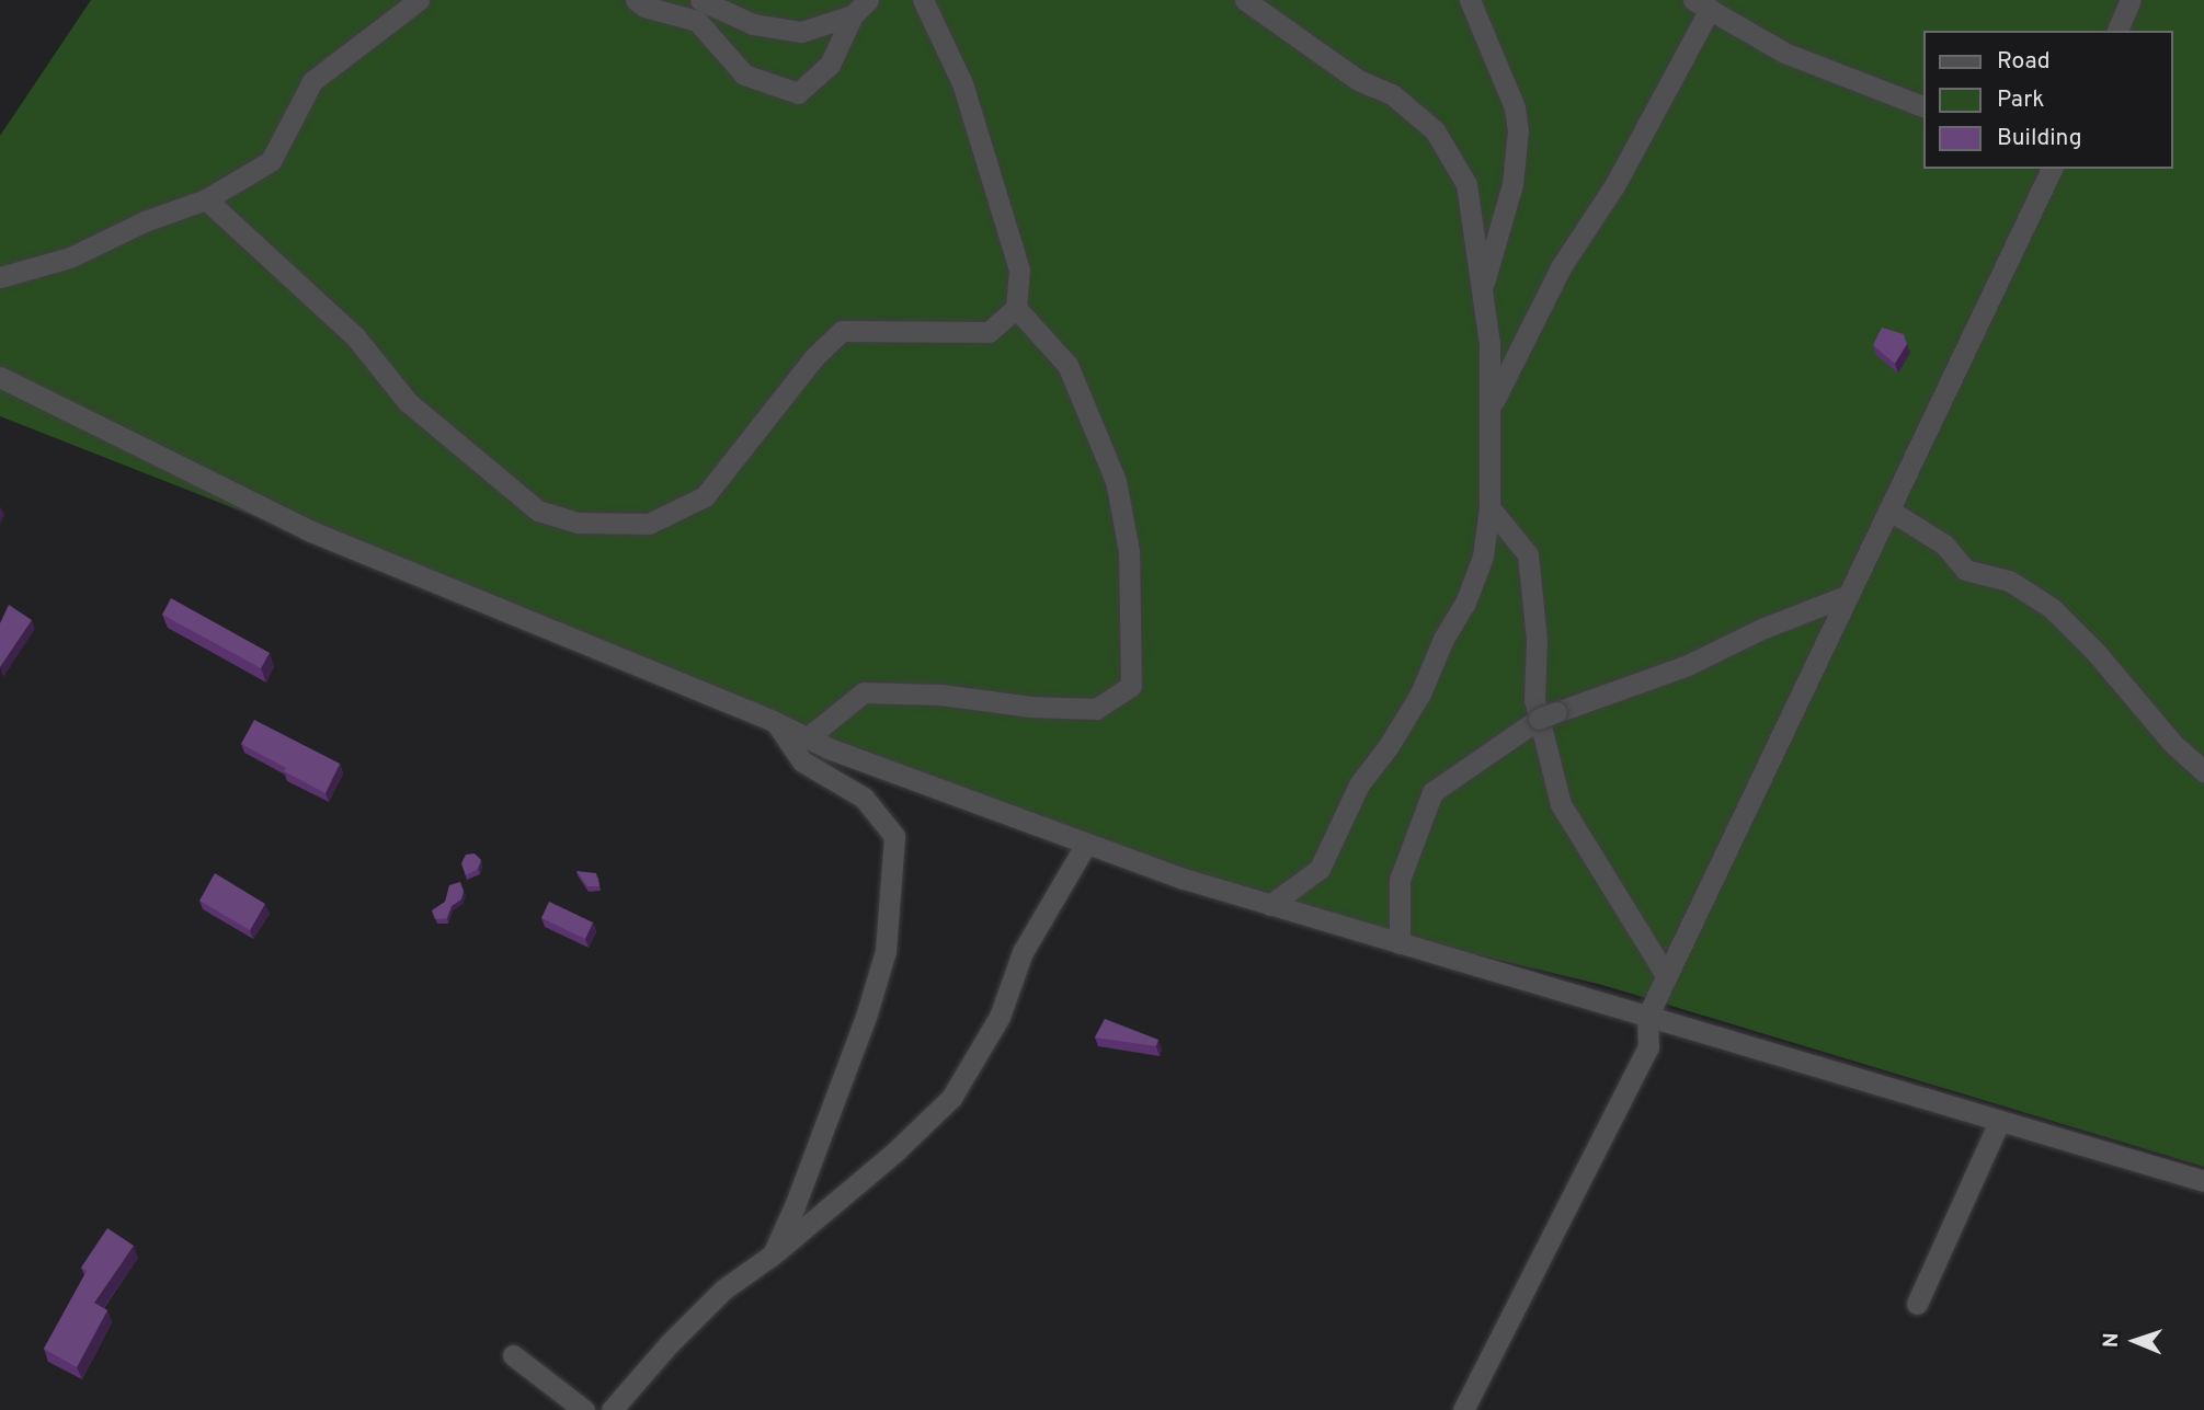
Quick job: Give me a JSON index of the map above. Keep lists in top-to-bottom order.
{
  "legend": ["Road", "Park", "Building"],
  "north": "left"
}
